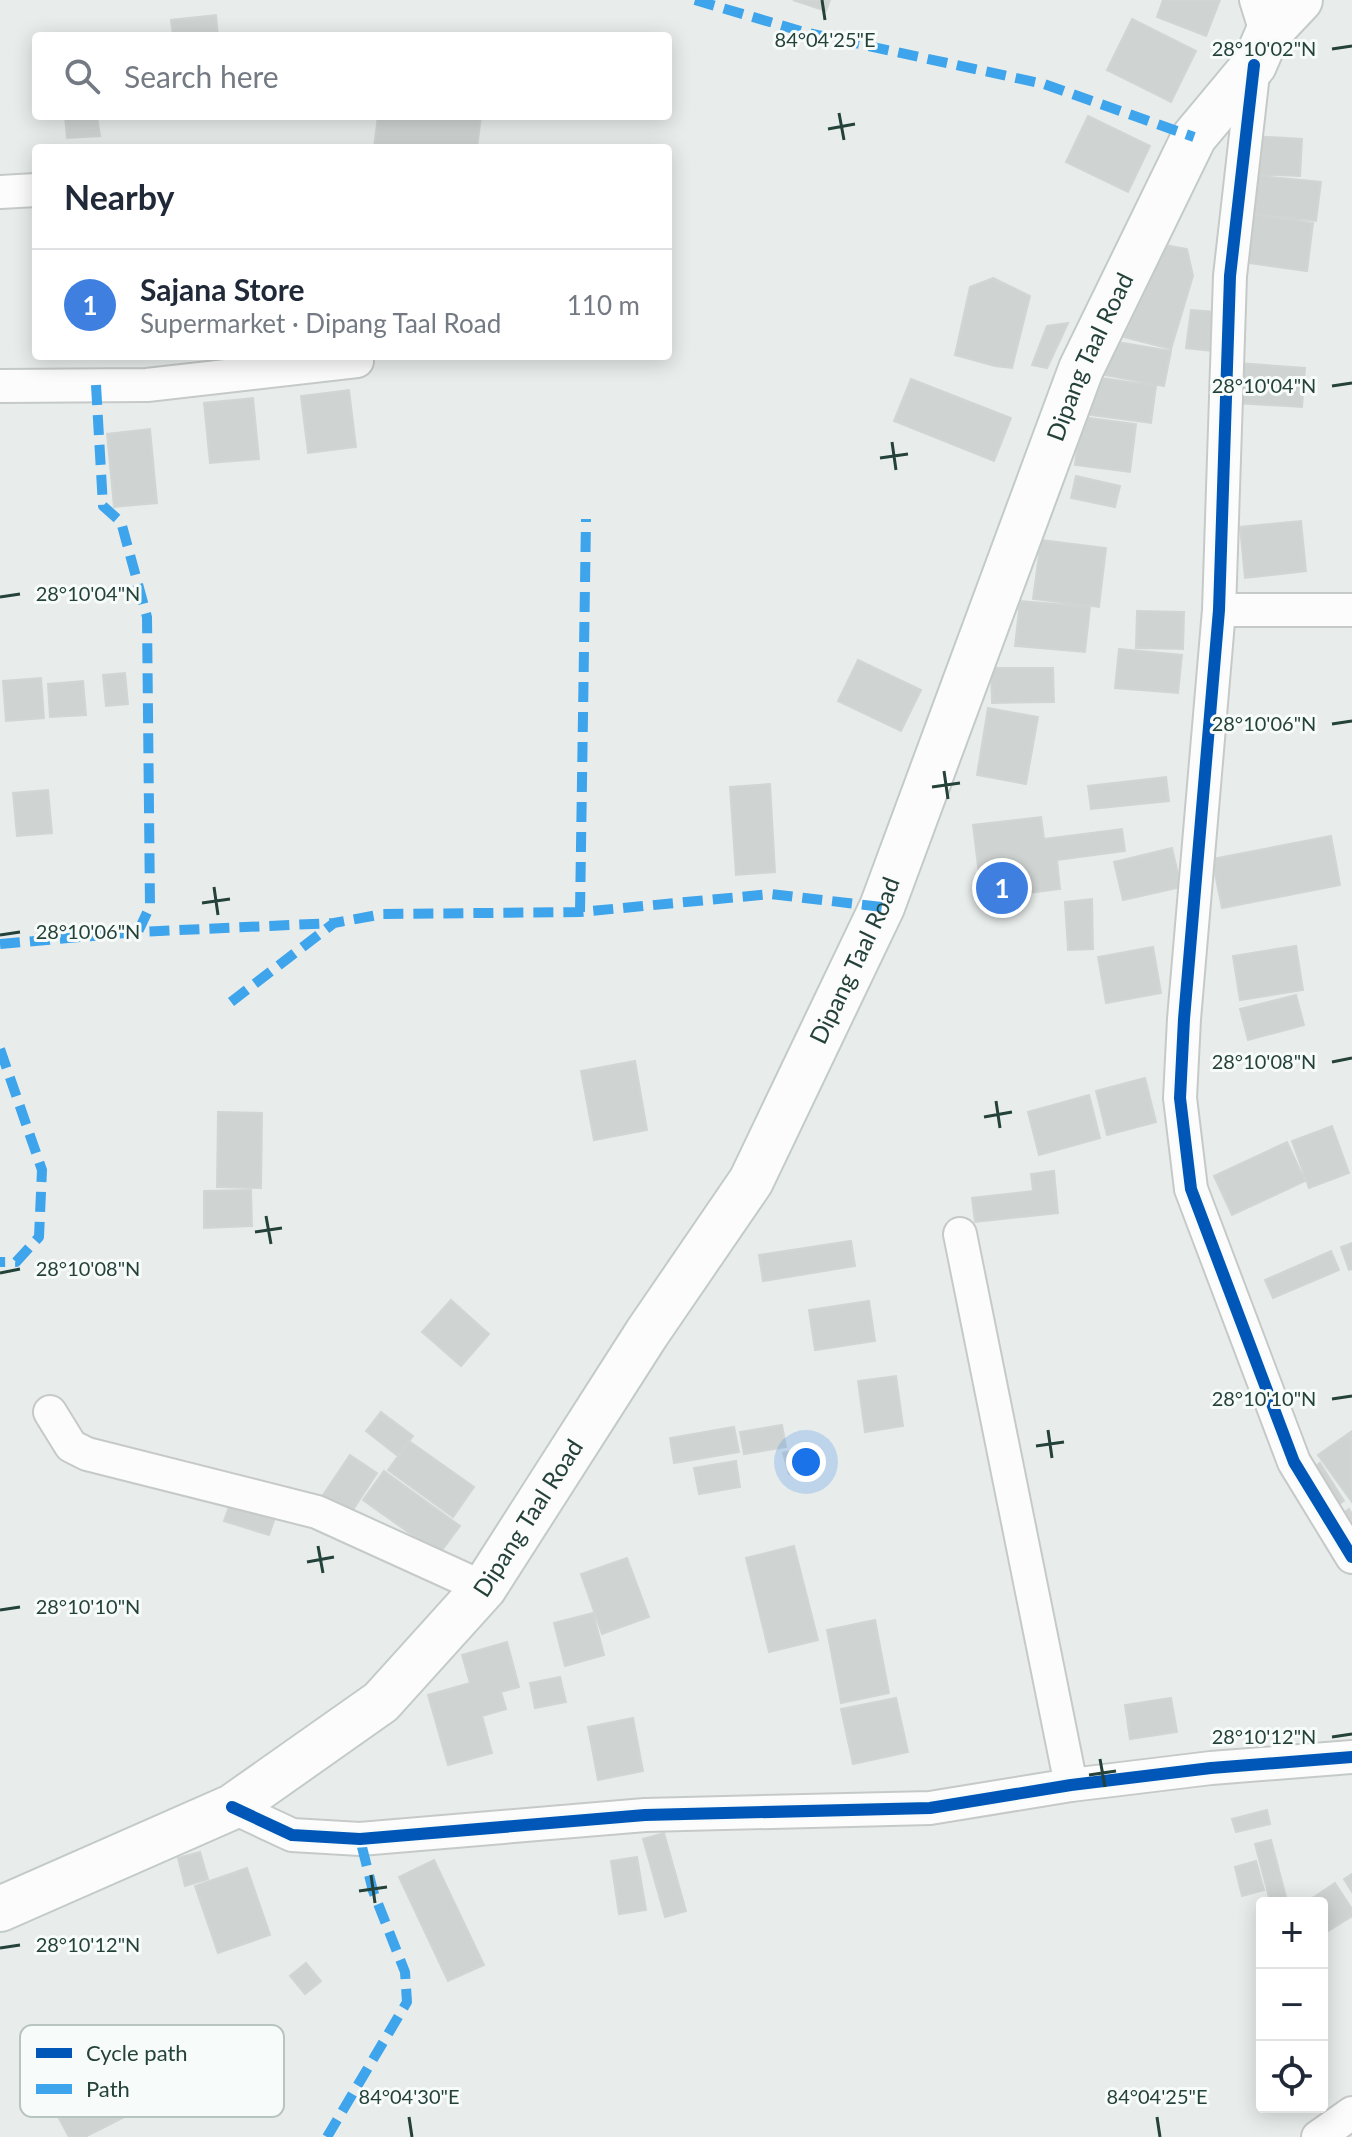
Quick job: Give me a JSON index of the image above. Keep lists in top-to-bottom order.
{
  "streets": {
    "main road": ["Dipang Taal Road"]
  },
  "legend": ["Cycle path", "Path"],
  "page": {
    "search": "Search here",
    "heading": "Nearby",
    "list": [
      {
        "mark": "1",
        "name": "Sajana Store",
        "note": "Supermarket · Dipang Taal Road",
        "value": "110 m"
      }
    ],
    "pins": "1",
    "map_buttons": ["+", "−"]
  },
  "coordinates": [
    "84°04'25\"E",
    "28°10'02\"N",
    "28°10'04\"N",
    "28°10'06\"N",
    "28°10'08\"N",
    "28°10'10\"N",
    "28°10'12\"N",
    "84°04'30\"E"
  ]
}
